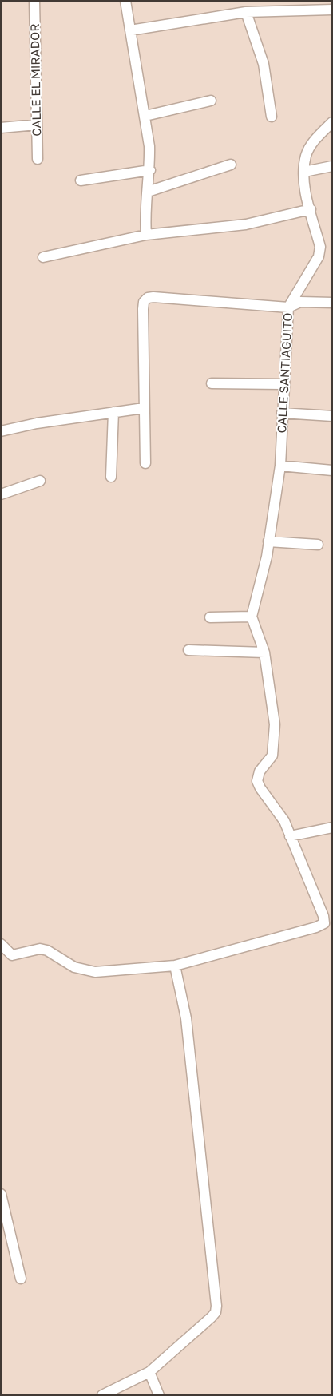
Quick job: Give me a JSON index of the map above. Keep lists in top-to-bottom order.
{
  "streets": {
    "street": ["CALLE EL MIRADOR", "CALLE SANTIAGUITO"]
  }
}
